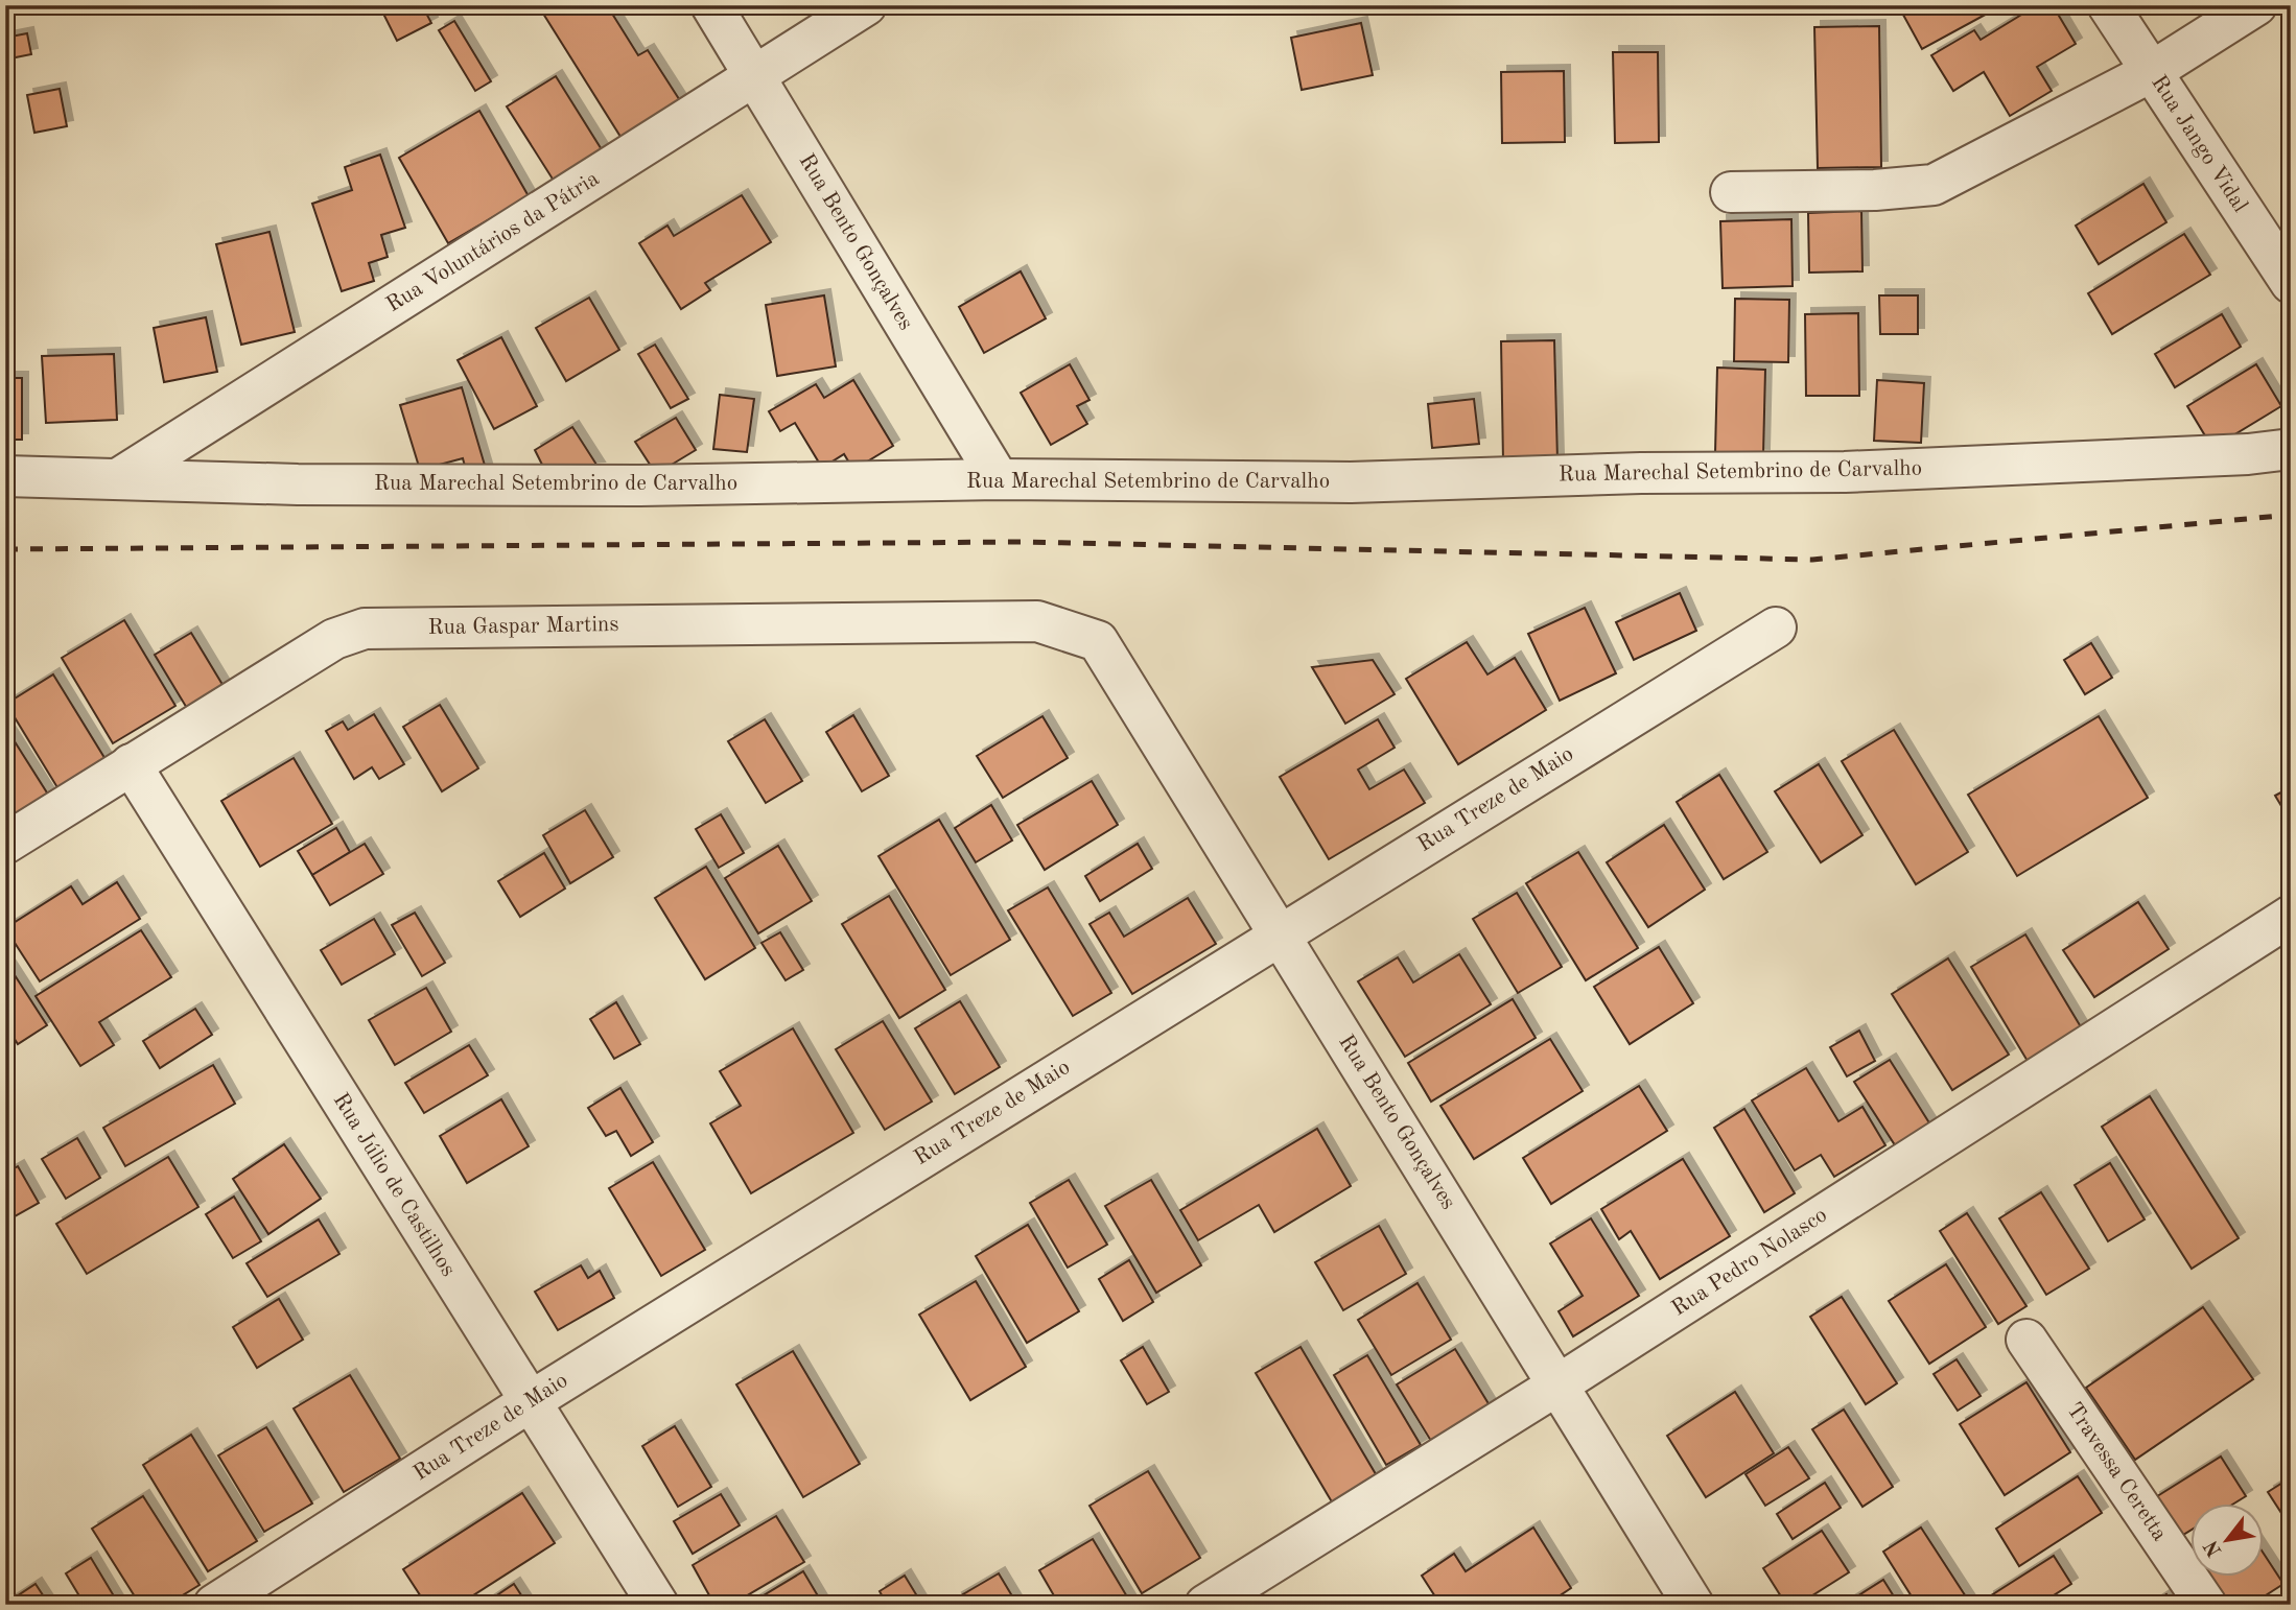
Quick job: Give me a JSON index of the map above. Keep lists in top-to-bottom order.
{
  "streets": {
    "street": [
      "Rua Jango Vidal",
      "Rua Voluntários da Pátria",
      "Rua Bento Gonçalves",
      "Rua Marechal Setembrino de Carvalho",
      "Rua Gaspar Martins",
      "Rua Treze de Maio",
      "Rua Júlio de Castilhos",
      "Rua Pedro Nolasco",
      "Travessa Ceretta"
    ]
  },
  "crossings": [
    ["Rua Voluntários da Pátria", "Rua Bento Gonçalves"],
    ["Rua Voluntários da Pátria", "Rua Marechal Setembrino de Carvalho"],
    ["Rua Bento Gonçalves", "Rua Marechal Setembrino de Carvalho"],
    ["Rua Bento Gonçalves", "Rua Gaspar Martins"],
    ["Rua Bento Gonçalves", "Rua Treze de Maio"],
    ["Rua Bento Gonçalves", "Rua Pedro Nolasco"],
    ["Rua Gaspar Martins", "Rua Júlio de Castilhos"],
    ["Rua Treze de Maio", "Rua Júlio de Castilhos"]
  ],
  "north": "bottom left"
}
